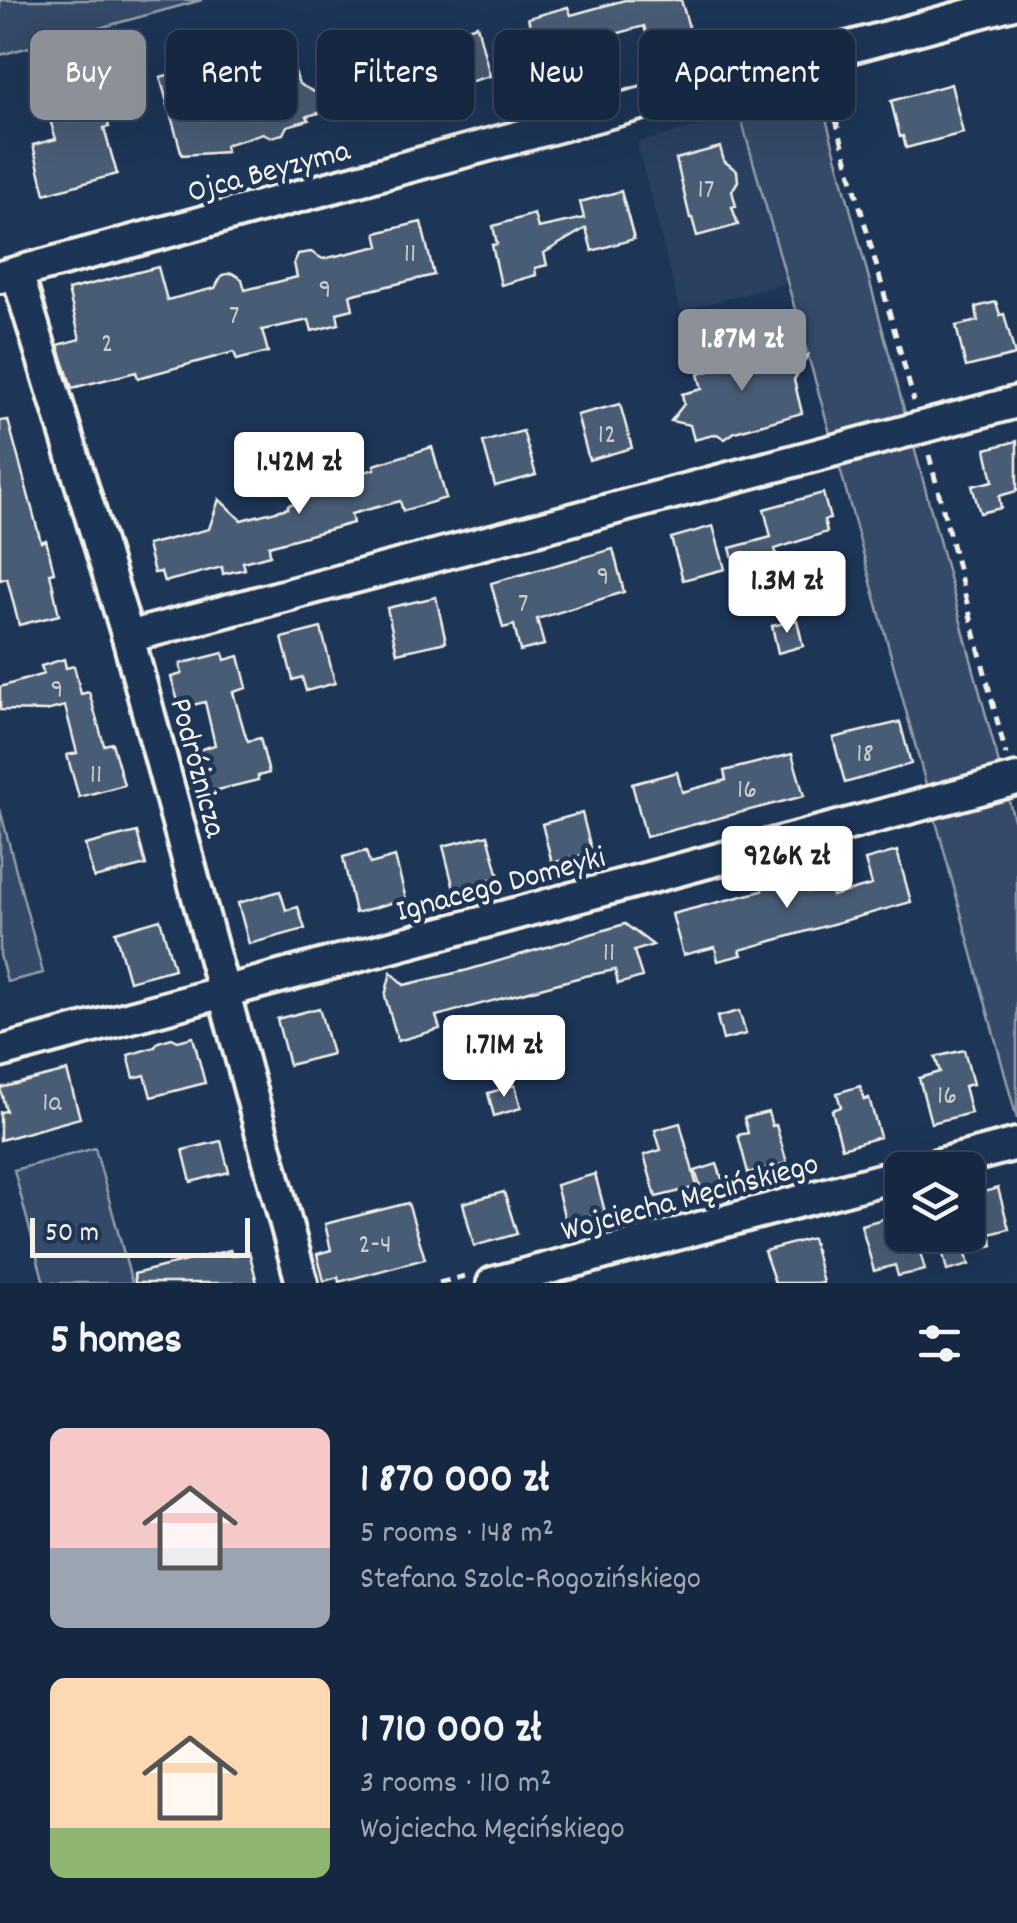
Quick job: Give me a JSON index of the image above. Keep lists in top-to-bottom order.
{
  "streets": {
    "street": [
      "Ojca Beyzyma",
      "Podróżnicza",
      "Ignacego Domeyki",
      "Wojciecha Męcińskiego"
    ]
  },
  "crossings": [
    ["Ojca Beyzyma", "Podróżnicza"],
    ["Podróżnicza", "Ignacego Domeyki"]
  ],
  "house_numbers": [
    "17",
    "11",
    "9",
    "7",
    "2",
    "12",
    "9",
    "7",
    "9",
    "18",
    "11",
    "16",
    "11",
    "16",
    "1a",
    "2-4"
  ],
  "scale_bar": "50 m",
  "page": {
    "chip": [
      "Buy",
      "Rent",
      "Filters",
      "New",
      "Apartment"
    ],
    "price": [
      "1.87M zł",
      "1.42M zł",
      "1.3M zł",
      "926K zł",
      "1.71M zł"
    ],
    "scale": "50 m",
    "heading": "5 homes",
    "list": [
      {
        "name": "1 870 000 zł",
        "note": "5 rooms · 148 m² · Stefana Szolc-Rogozińskiego"
      },
      {
        "name": "1 710 000 zł",
        "note": "3 rooms · 110 m² · Wojciecha Męcińskiego"
      }
    ]
  }
}
